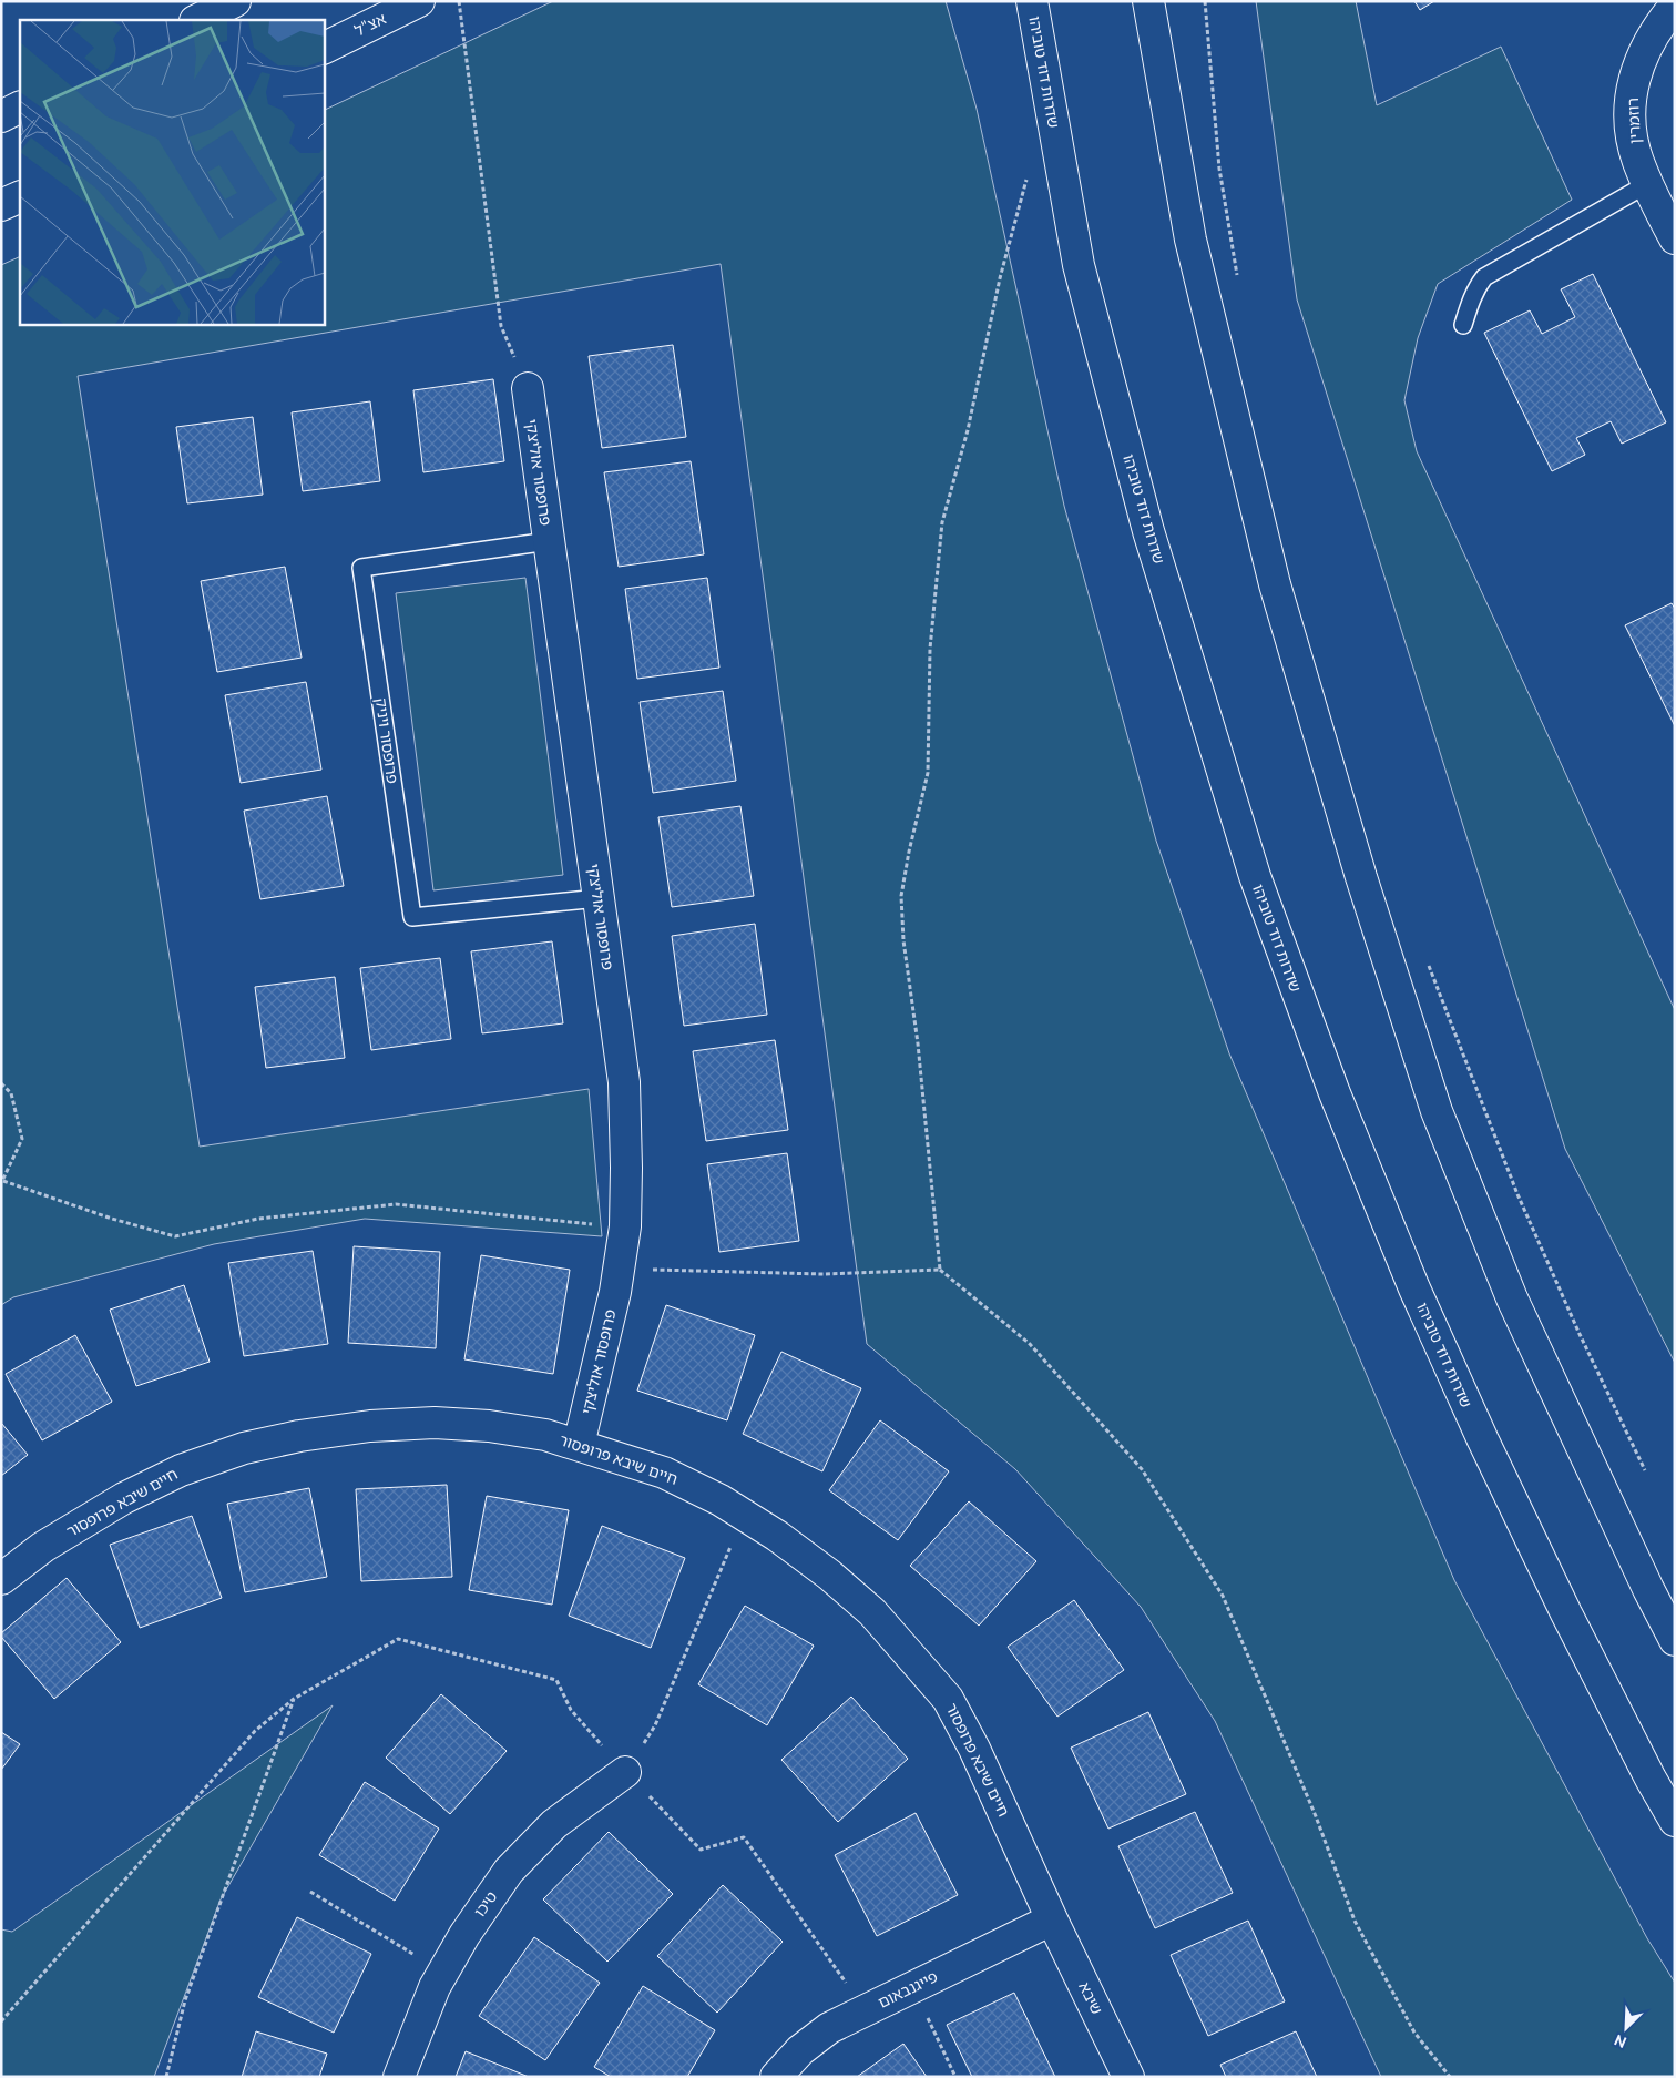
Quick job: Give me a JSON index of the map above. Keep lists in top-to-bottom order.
{
  "streets": {
    "main road": [
      "אצ\"ל",
      "שדרות דוד טוביהו",
      "רוזמרין",
      "פרופסור אוליצקי",
      "חיים שיבא פרופסור",
      "טיכו",
      "פייגנבאום",
      "שיבא"
    ],
    "lane": ["פרופסור ויניק"]
  },
  "crossings": [
    ["פרופסור אוליצקי", "פרופסור ויניק"],
    ["פרופסור אוליצקי", "חיים שיבא פרופסור"],
    ["חיים שיבא פרופסור", "פייגנבאום"],
    ["חיים שיבא פרופסור", "שיבא"],
    ["פייגנבאום", "שיבא"]
  ],
  "north": "bottom left"
}
